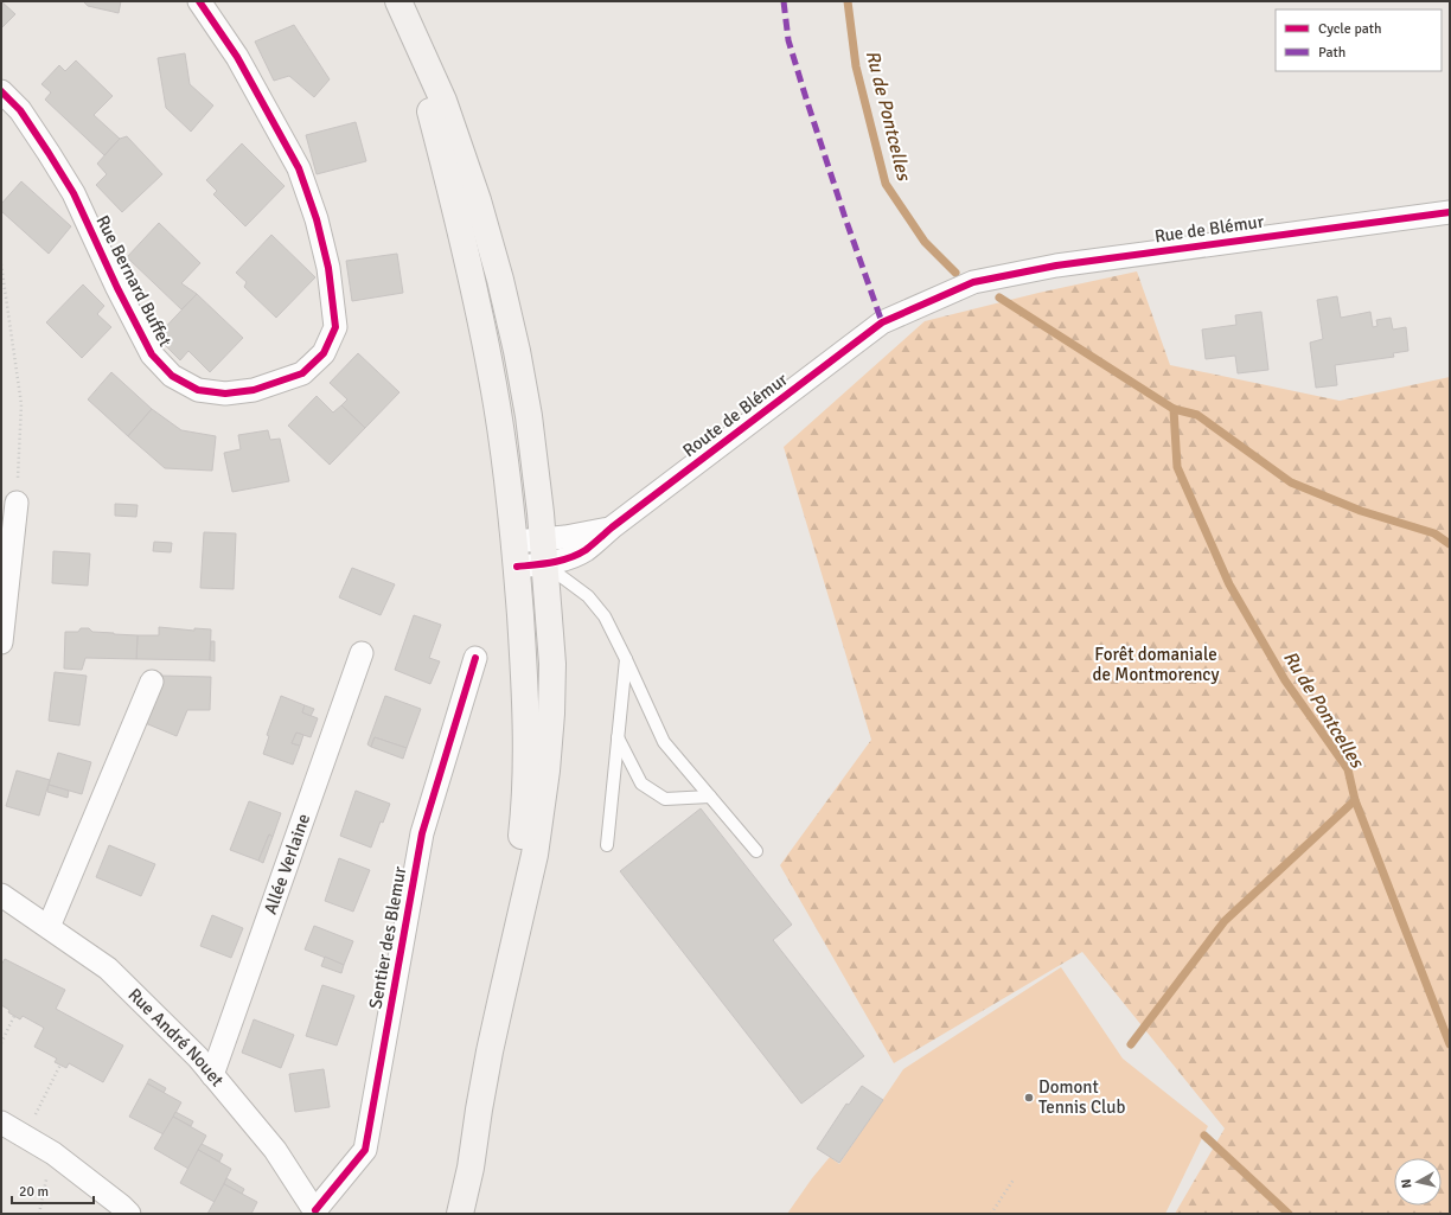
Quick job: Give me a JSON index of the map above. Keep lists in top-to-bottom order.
{
  "streets": {
    "street": [
      "Rue de Blémur",
      "Rue Bernard Buffet",
      "Route de Blémur",
      "Allée Verlaine",
      "Sentier des Blemur",
      "Rue André Nouet"
    ]
  },
  "crossings": [
    ["Rue de Blémur", "Route de Blémur"],
    ["Allée Verlaine", "Rue André Nouet"],
    ["Sentier des Blemur", "Rue André Nouet"]
  ],
  "water": ["Ru de Pontcelles"],
  "parks": ["Forêt domaniale de Montmorency"],
  "places": ["Domont Tennis Club"],
  "legend": ["Cycle path", "Path"],
  "scale_bar": "20 m",
  "north": "left"
}
